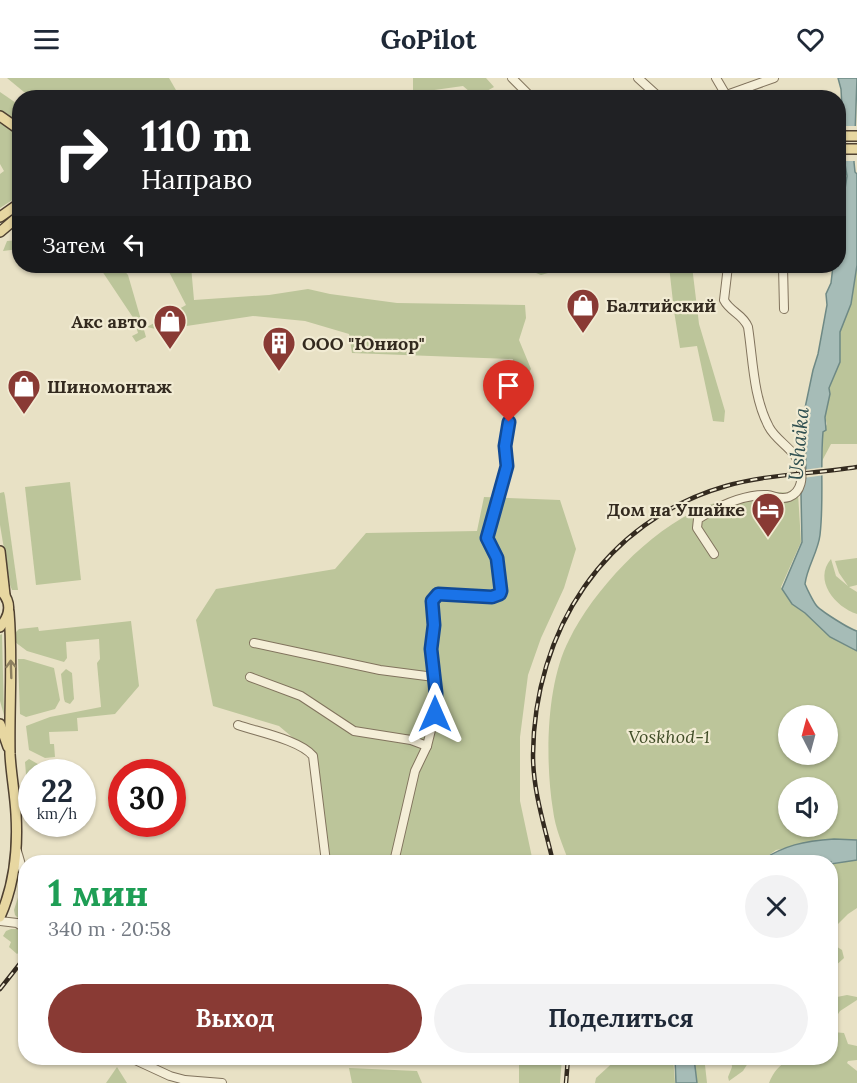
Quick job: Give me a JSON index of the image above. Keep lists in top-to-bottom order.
{
  "water": ["Ushaika"],
  "parks": ["Voskhod-1"],
  "places": {
    "shop": ["Балтийский", "Акс авто", "Шиномонтаж"],
    "building": ["ООО \"Юниор\""],
    "hotel": ["Дом на Ушайке"]
  },
  "north": "top",
  "page": {
    "header": "GoPilot",
    "turn": ["110 m", "Направо"],
    "then": "Затем",
    "speed": "22 km/h",
    "limit": "30",
    "heading": ["1 мин", "340 m · 20:58"],
    "buttons": ["Выход", "Поделиться"]
  }
}
